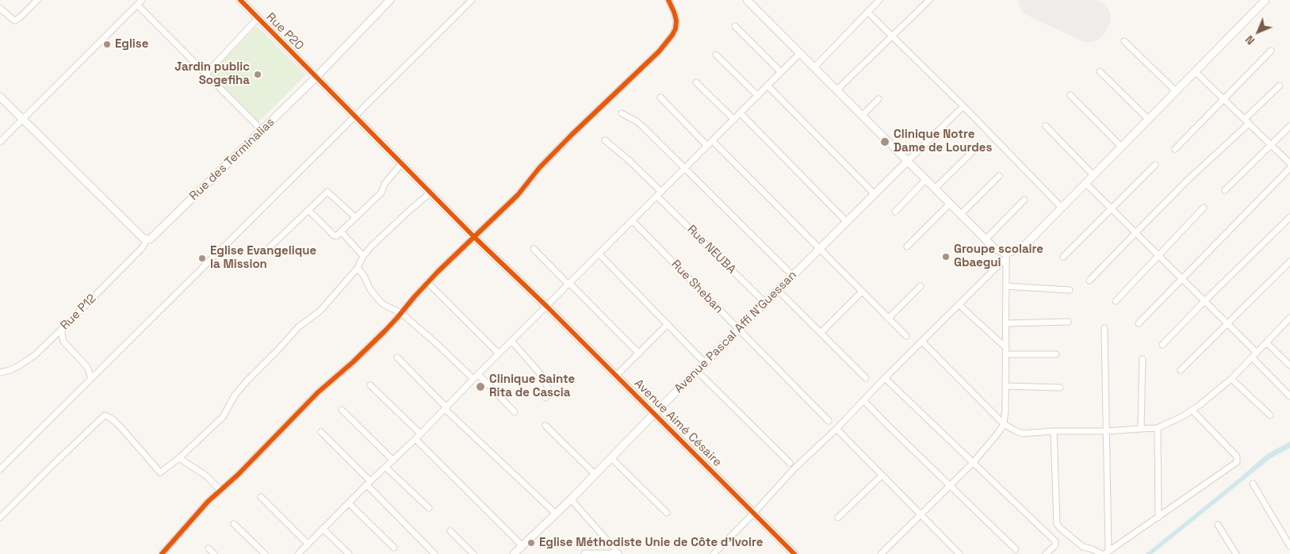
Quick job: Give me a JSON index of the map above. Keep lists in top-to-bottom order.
{
  "streets": {
    "street": [
      "Rue P20",
      "Rue des Terminalias",
      "Rue NEUBA",
      "Rue Sheban",
      "Rue P12",
      "Avenue Pascal Affi N'Guessan",
      "Avenue Aimé Césaire"
    ]
  },
  "crossings": [
    ["Rue P20", "Rue des Terminalias"],
    ["Rue P20", "Avenue Aimé Césaire"],
    ["Rue des Terminalias", "Rue P12"],
    ["Rue NEUBA", "Avenue Pascal Affi N'Guessan"],
    ["Rue Sheban", "Avenue Pascal Affi N'Guessan"],
    ["Avenue Pascal Affi N'Guessan", "Avenue Aimé Césaire"]
  ],
  "places": [
    "Eglise",
    "Jardin public Sogefiha",
    "Clinique Notre Dame de Lourdes",
    "Groupe scolaire Gbaegui",
    "Eglise Evangelique la Mission",
    "Clinique Sainte Rita de Cascia",
    "Eglise Méthodiste Unie de Côte d'Ivoire"
  ],
  "north": "bottom left"
}
